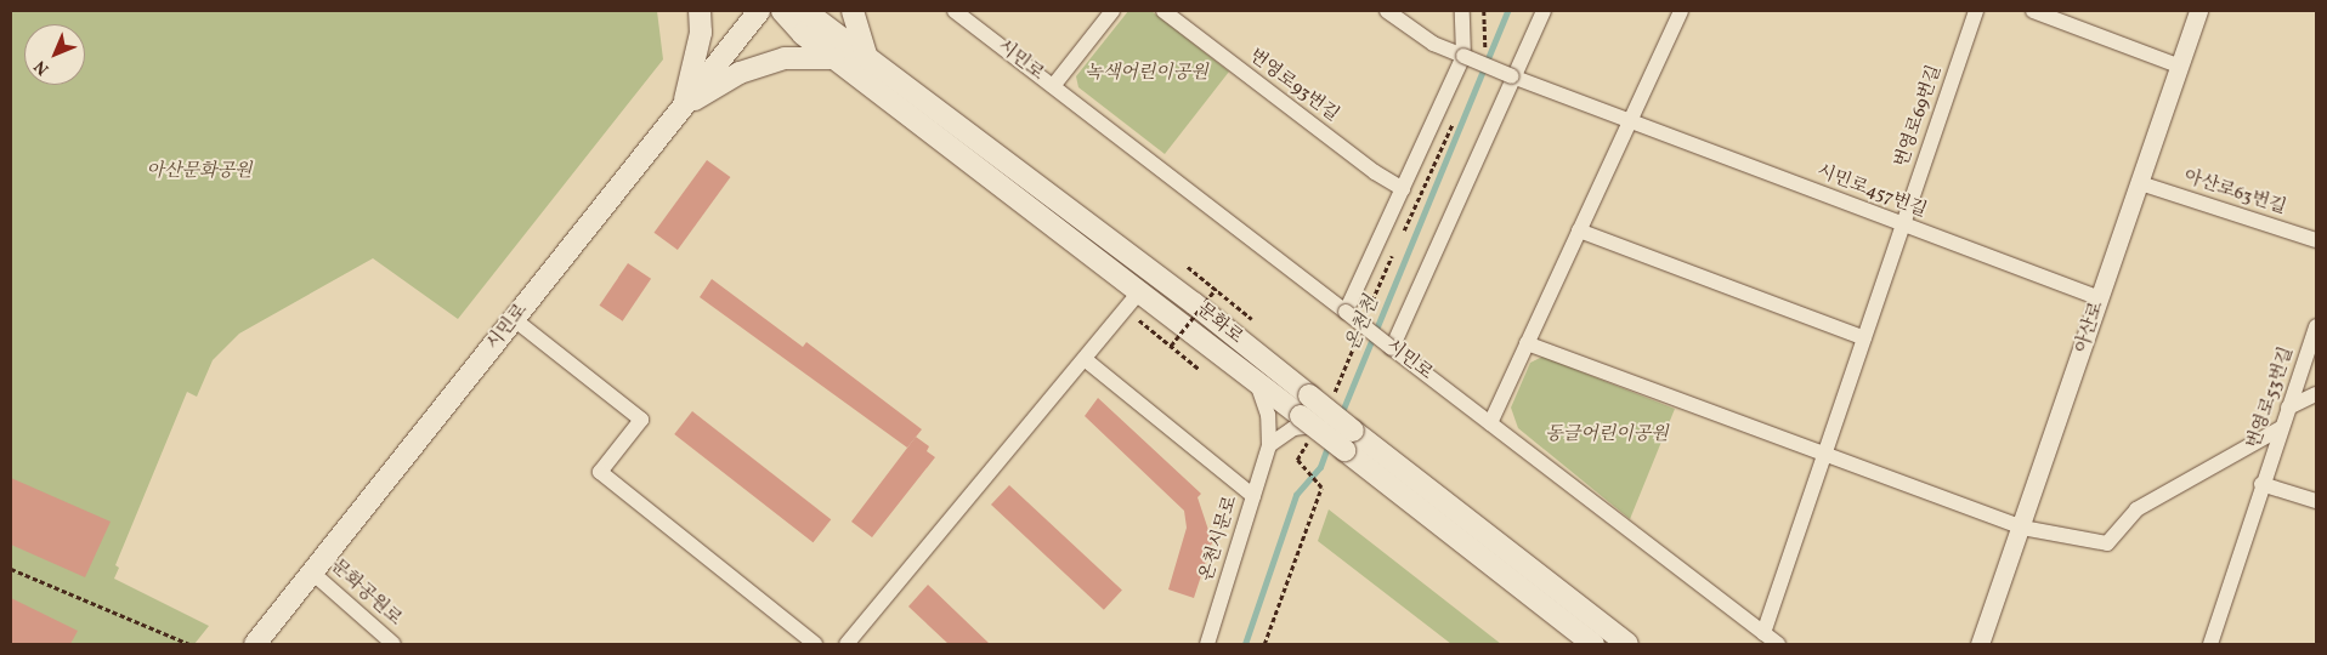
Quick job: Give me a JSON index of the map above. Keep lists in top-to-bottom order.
{
  "streets": {
    "main road": ["시민로", "문화로"],
    "street": [
      "번영로93번길",
      "번영로69번길",
      "시민로457번길",
      "아산로63번길",
      "아산로",
      "번영로53번길",
      "온천시문로",
      "문화공원로"
    ]
  },
  "crossings": [
    ["시민로", "번영로69번길"],
    ["시민로", "문화공원로"],
    ["번영로69번길", "시민로457번길"],
    ["시민로457번길", "아산로"],
    ["아산로63번길", "아산로"],
    ["문화로", "온천시문로"]
  ],
  "water": ["온천천"],
  "parks": ["녹색어린이공원", "아산문화공원", "동글어린이공원"],
  "north": "bottom left"
}
